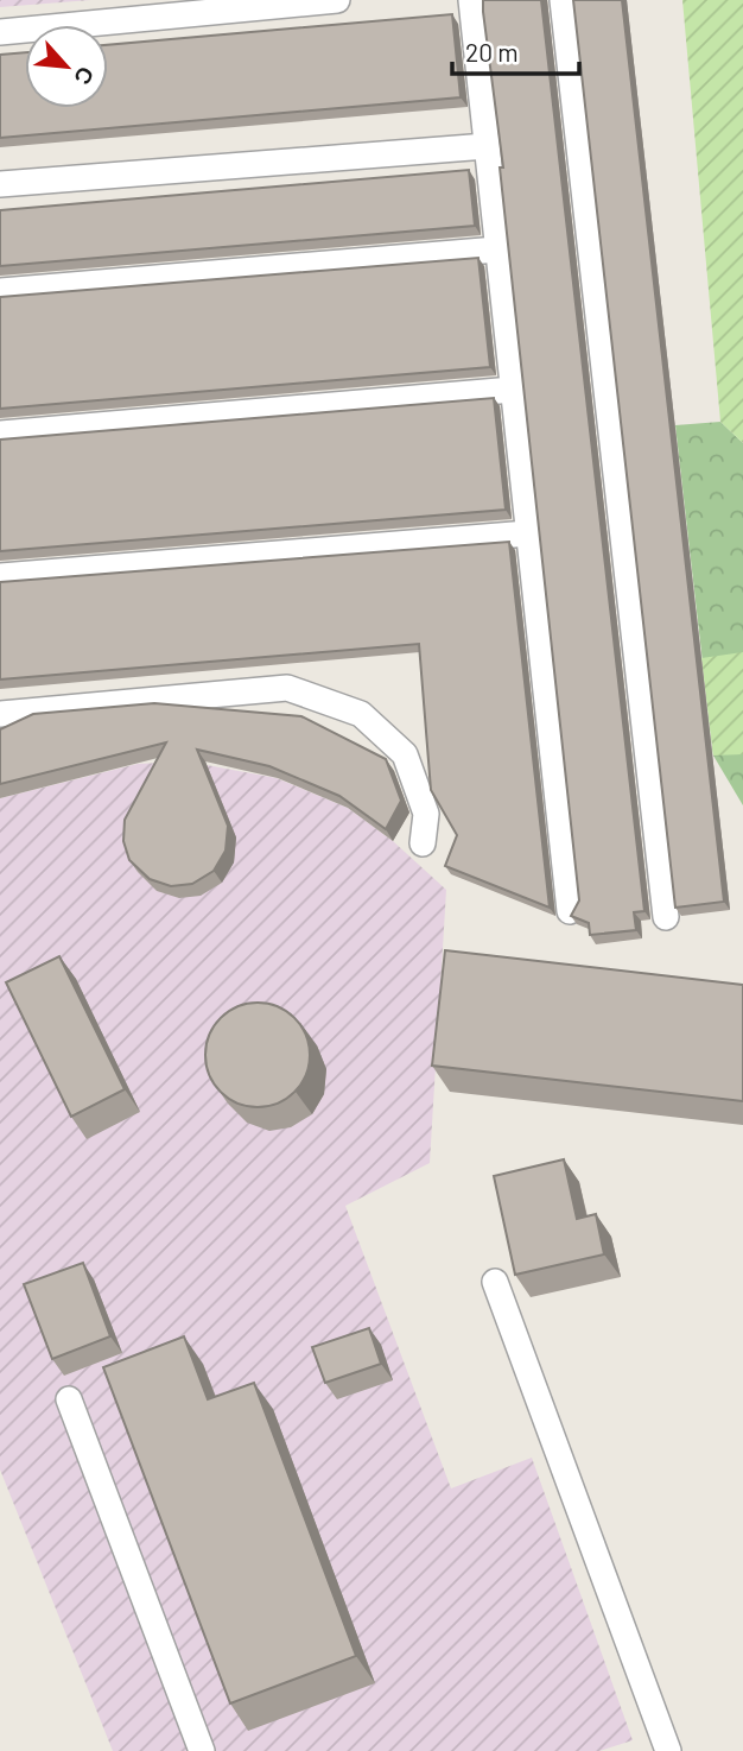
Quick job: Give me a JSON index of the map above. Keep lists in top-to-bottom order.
{
  "scale_bar": "20 m",
  "north": "bottom right"
}
